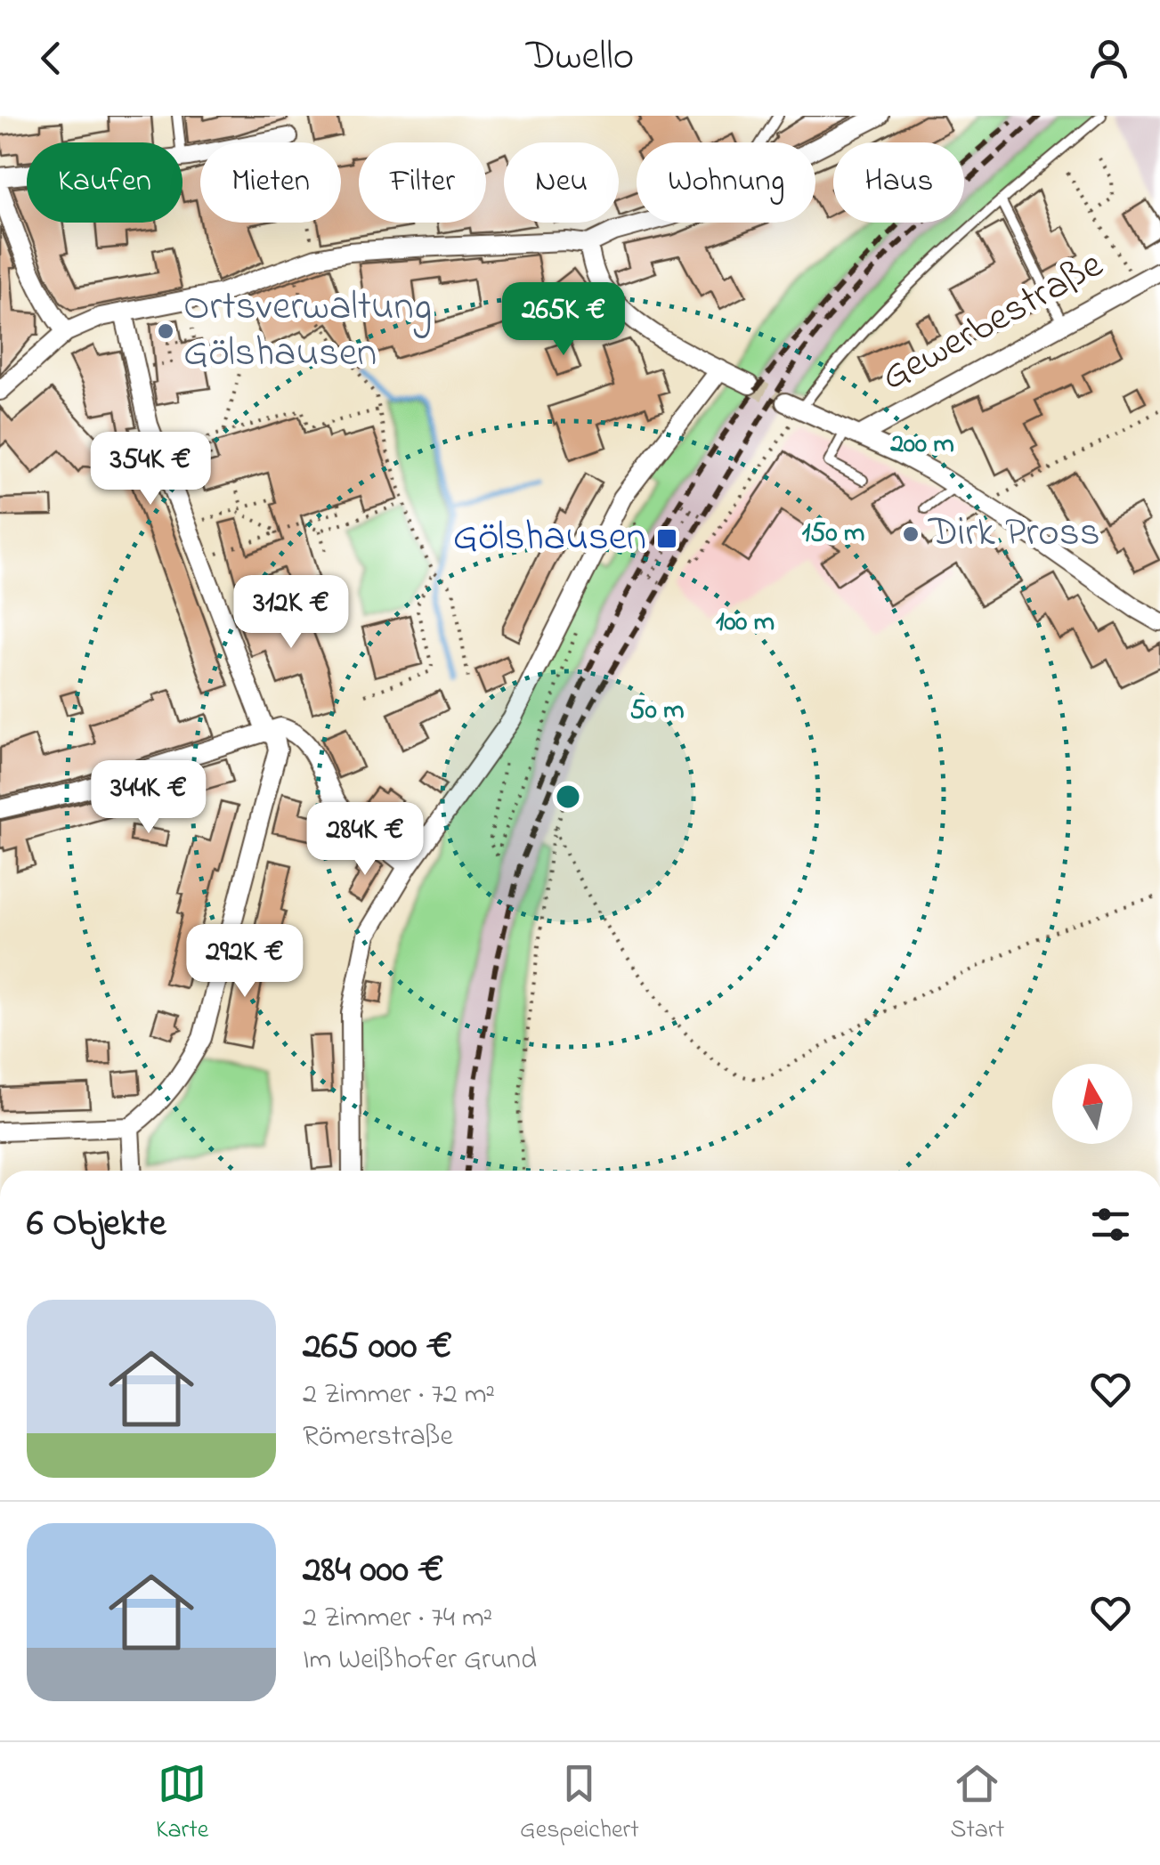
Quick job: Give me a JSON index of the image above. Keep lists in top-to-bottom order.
{
  "streets": {
    "street": ["Gewerbestraße"]
  },
  "places": {
    "other": ["Ortsverwaltung Gölshausen", "Dirk Pross"],
    "transit": ["Gölshausen"]
  },
  "north": "top",
  "page": {
    "header": "Dwello",
    "chip": [
      "Kaufen",
      "Mieten",
      "Filter",
      "Neu",
      "Wohnung",
      "Haus"
    ],
    "price": [
      "265K €",
      "354K €",
      "312K €",
      "344K €",
      "284K €",
      "292K €"
    ],
    "heading": "6 Objekte",
    "list": [
      {
        "name": "265 000 €",
        "note": "2 Zimmer · 72 m² · Römerstraße"
      },
      {
        "name": "284 000 €",
        "note": "2 Zimmer · 74 m² · Im Weißhofer Grund"
      }
    ],
    "tabs": ["Karte", "Gespeichert", "Start"]
  },
  "rings": [
    "200 m",
    "150 m",
    "100 m",
    "50 m"
  ]
}
